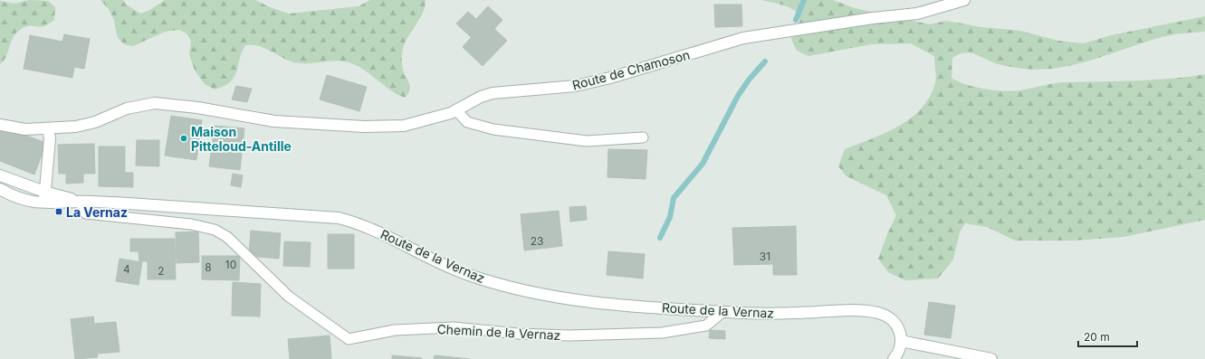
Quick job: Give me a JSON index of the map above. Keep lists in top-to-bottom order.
{
  "streets": {
    "street": ["Route de Chamoson", "Route de la Vernaz"],
    "lane": ["Chemin de la Vernaz"]
  },
  "crossings": [
    ["Route de la Vernaz", "Chemin de la Vernaz"]
  ],
  "places": {
    "other": ["Maison Pitteloud-Antille"],
    "transit": ["La Vernaz"]
  },
  "house_numbers": [
    "23",
    "31",
    "10",
    "8",
    "4",
    "2"
  ],
  "scale_bar": "20 m"
}
